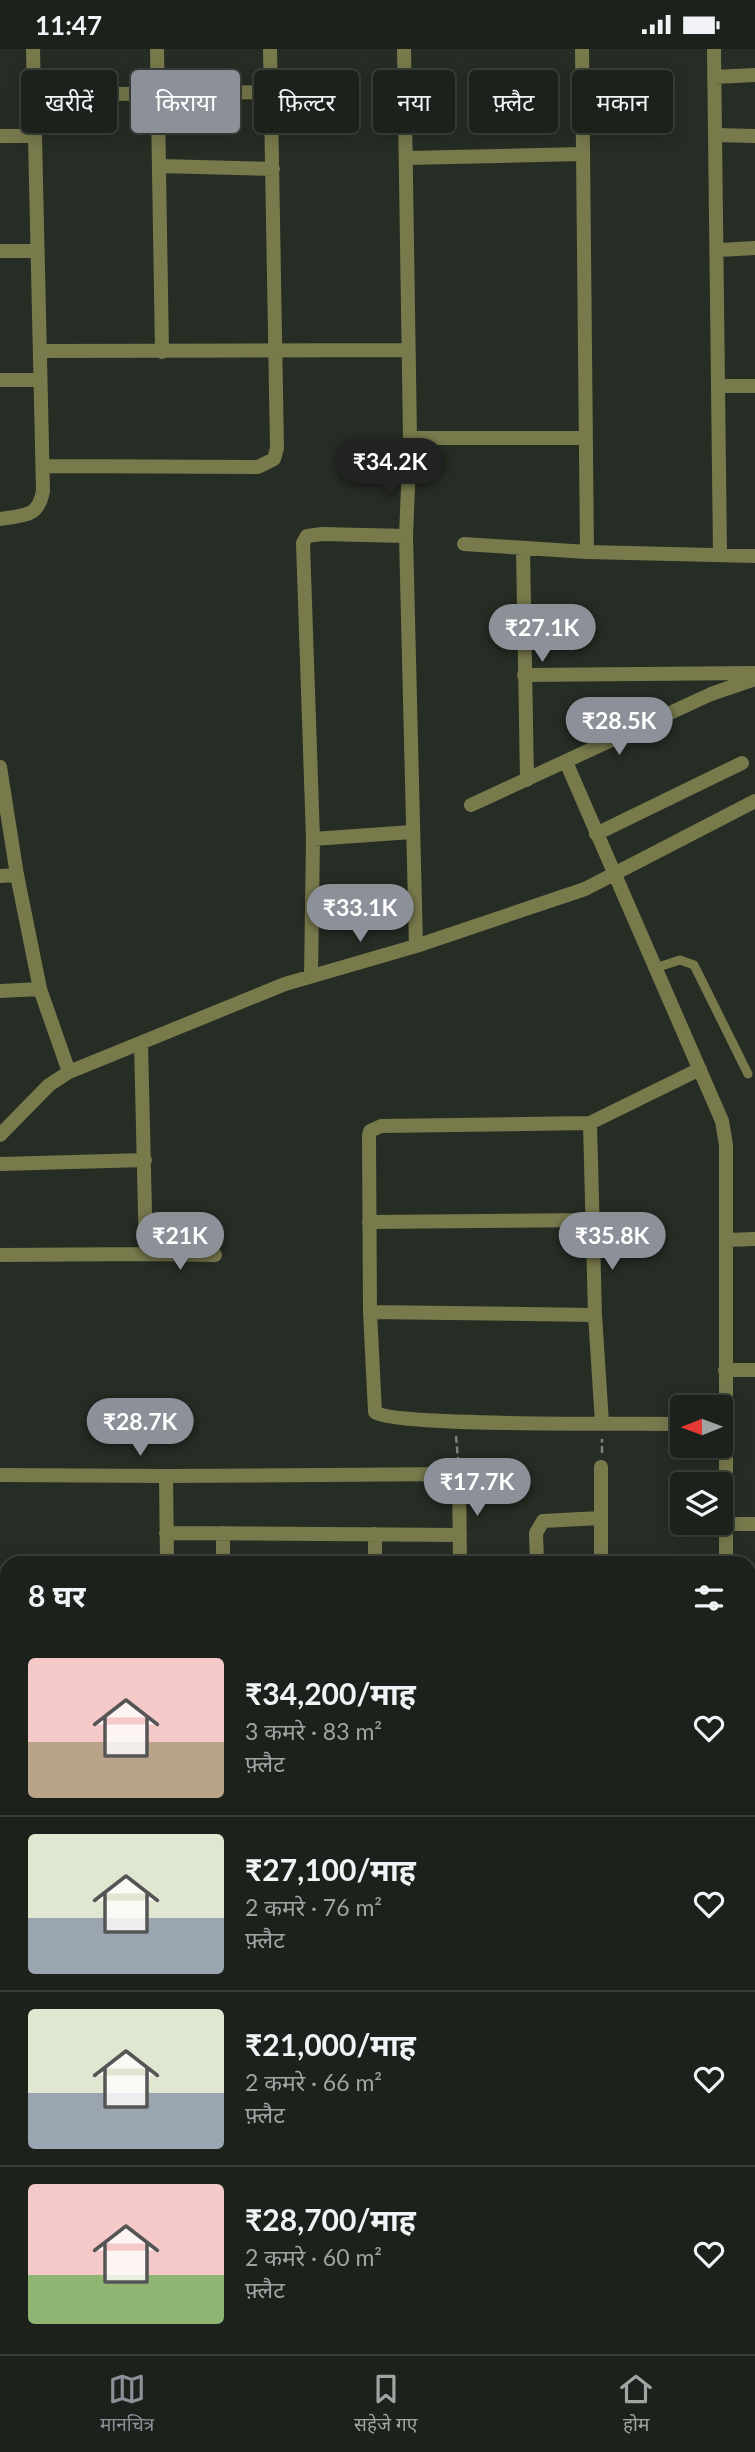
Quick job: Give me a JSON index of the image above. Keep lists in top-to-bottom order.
{
  "north": "left",
  "page": {
    "status": "11:47",
    "chip": [
      "खरीदें",
      "किराया",
      "फ़िल्टर",
      "नया",
      "फ़्लैट",
      "मकान"
    ],
    "price": [
      "₹34.2K",
      "₹27.1K",
      "₹28.5K",
      "₹33.1K",
      "₹21K",
      "₹35.8K",
      "₹28.7K",
      "₹17.7K"
    ],
    "heading": "8 घर",
    "list": [
      {
        "name": "₹34,200/माह",
        "note": "3 कमरे · 83 m² · फ़्लैट"
      },
      {
        "name": "₹27,100/माह",
        "note": "2 कमरे · 76 m² · फ़्लैट"
      },
      {
        "name": "₹21,000/माह",
        "note": "2 कमरे · 66 m² · फ़्लैट"
      },
      {
        "name": "₹28,700/माह",
        "note": "2 कमरे · 60 m² · फ़्लैट"
      }
    ],
    "tabs": ["मानचित्र", "सहेजे गए", "होम"]
  }
}
